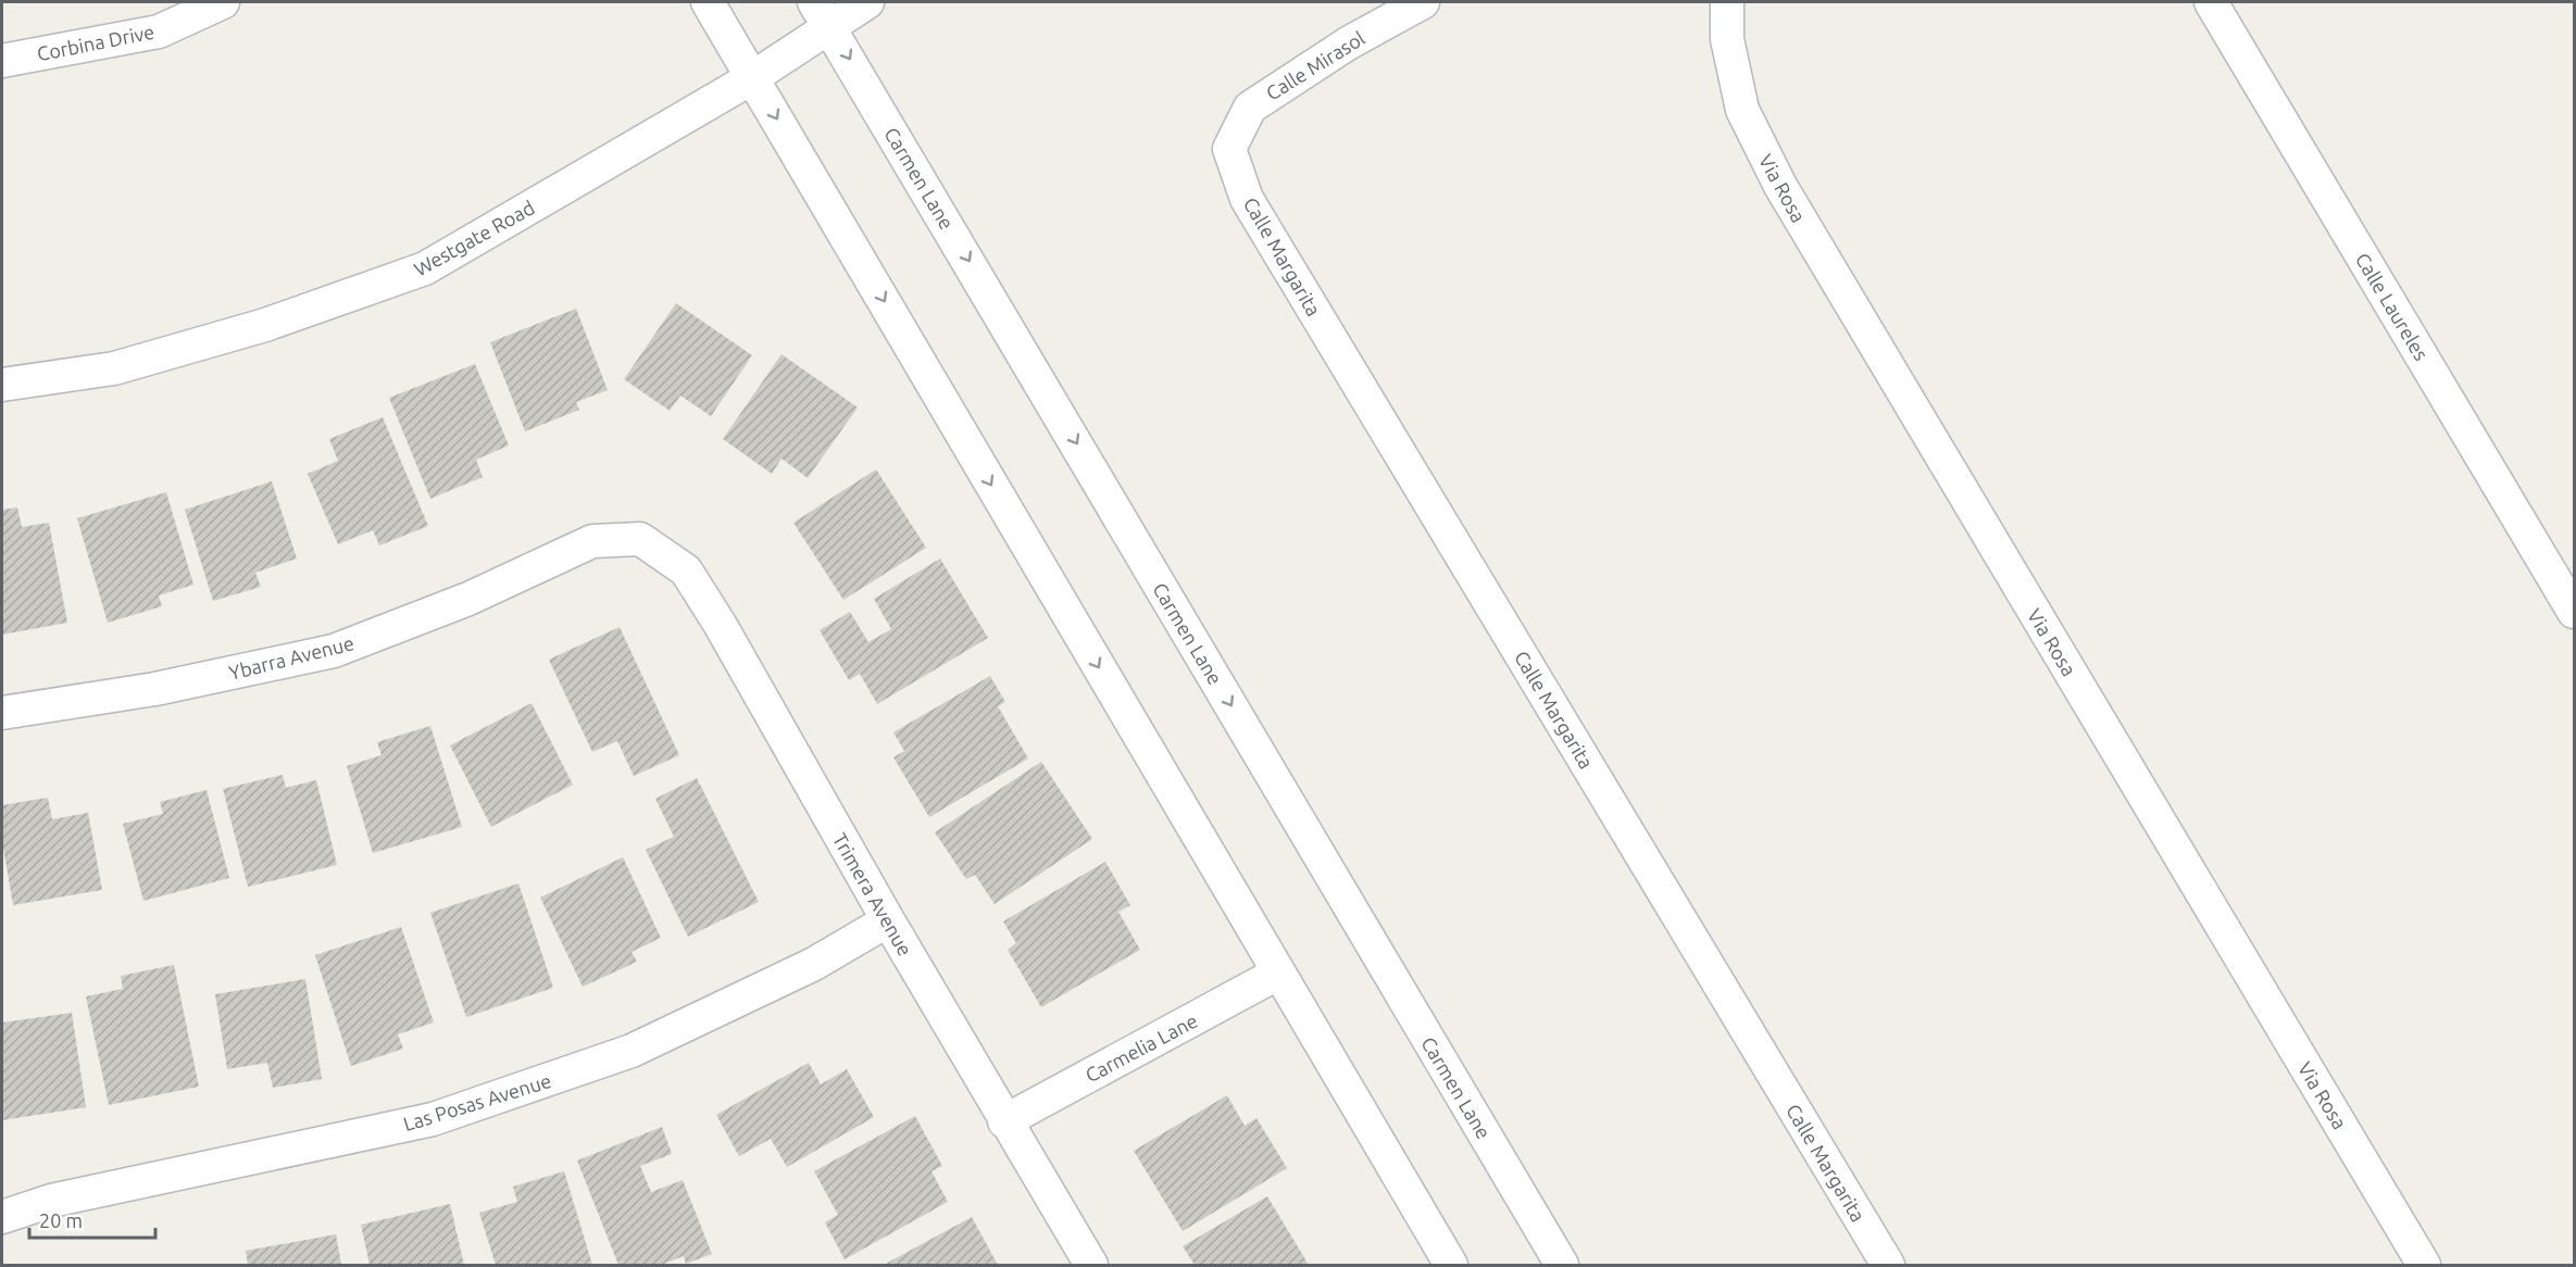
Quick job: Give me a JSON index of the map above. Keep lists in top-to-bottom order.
{
  "streets": {
    "street": [
      "Corbina Drive",
      "Calle Mirasol",
      "Carmen Lane",
      "Via Rosa",
      "Westgate Road",
      "Calle Margarita",
      "Calle Laureles",
      "Ybarra Avenue",
      "Trimera Avenue",
      "Carmelia Lane",
      "Las Posas Avenue"
    ]
  },
  "crossings": [
    ["Calle Mirasol", "Calle Margarita"],
    ["Carmen Lane", "Westgate Road"],
    ["Ybarra Avenue", "Trimera Avenue"],
    ["Trimera Avenue", "Carmelia Lane"],
    ["Trimera Avenue", "Las Posas Avenue"]
  ],
  "scale_bar": "20 m"
}
